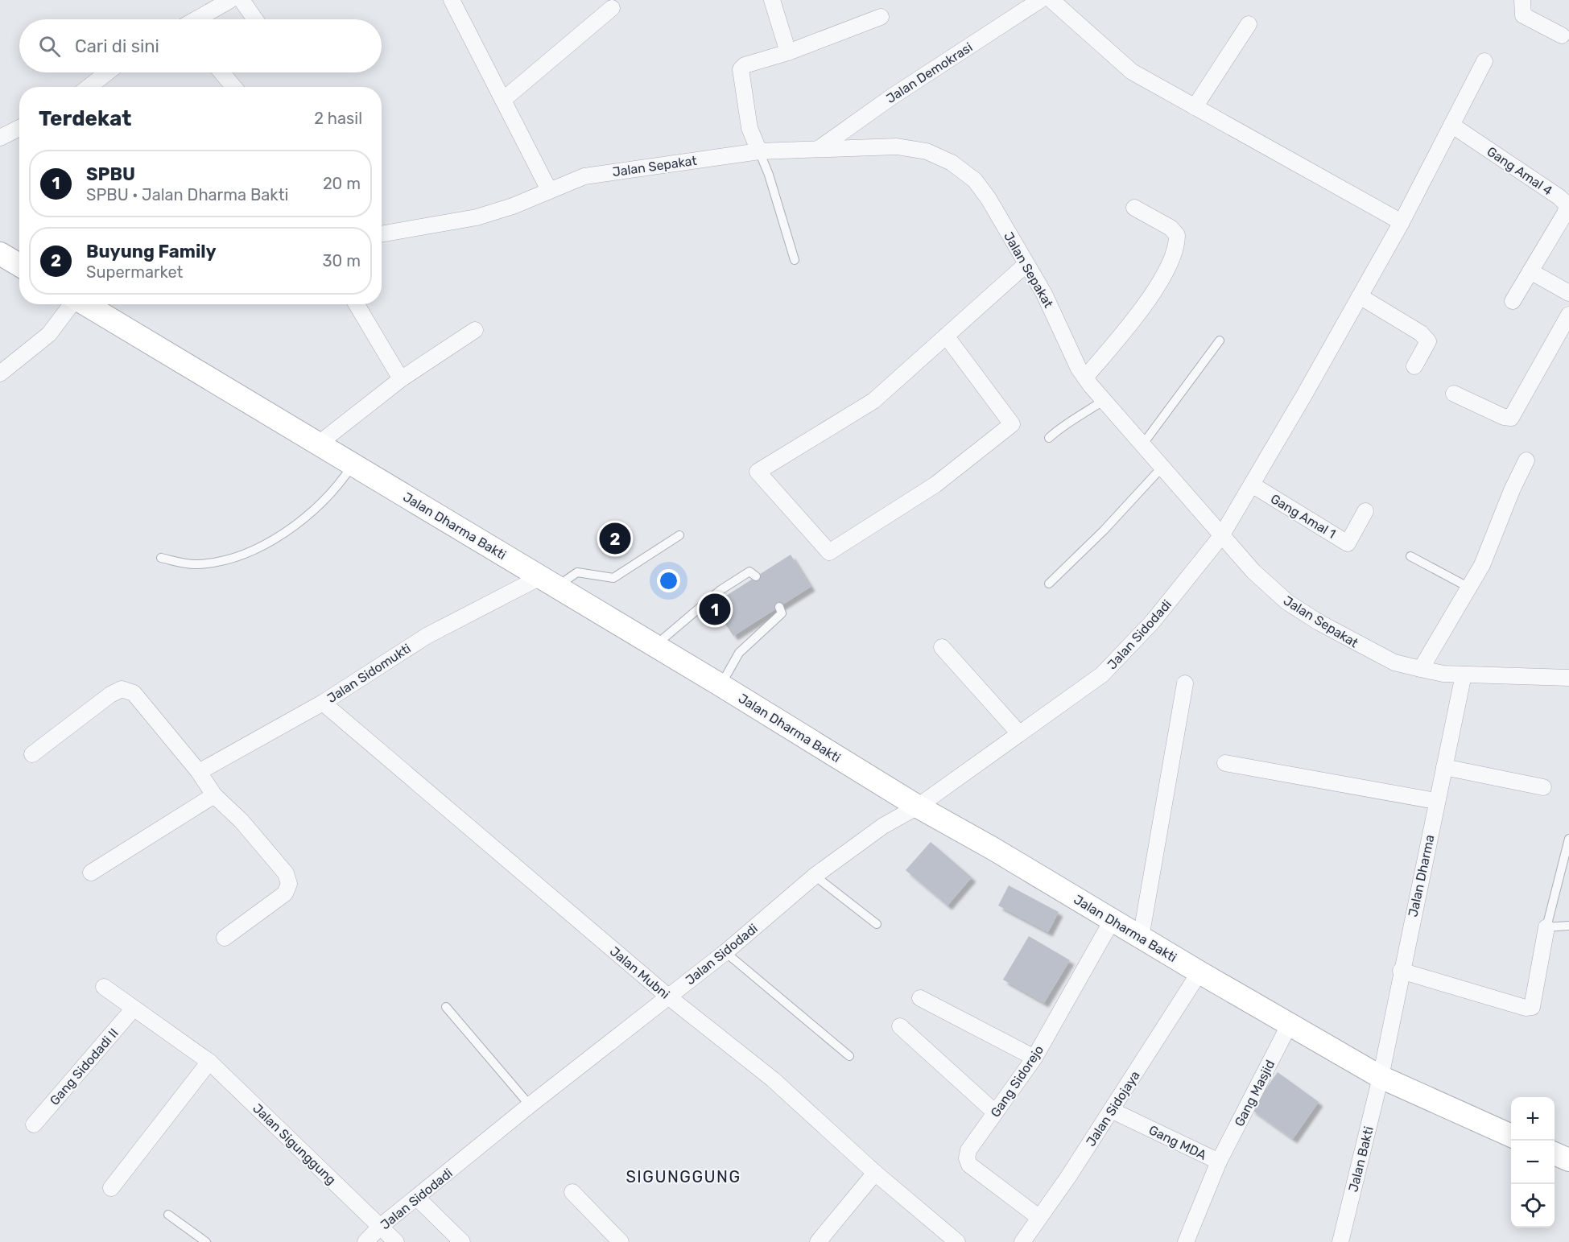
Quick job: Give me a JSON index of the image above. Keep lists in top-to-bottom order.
{
  "streets": {
    "main road": ["Jalan Dharma Bakti"],
    "street": [
      "Jalan Demokrasi",
      "Jalan Sepakat",
      "Gang Amal 4",
      "Gang Amal 1",
      "Jalan Sidodadi",
      "Jalan Sidomukti",
      "Jalan Dharma",
      "Jalan Mubni",
      "Gang Sidodadi II",
      "Gang Sidorejo",
      "Gang Masjid",
      "Jalan Sidojaya",
      "Gang MDA",
      "Jalan Sigunggung",
      "Jalan Bakti"
    ]
  },
  "crossings": [
    ["Jalan Demokrasi", "Jalan Sepakat"],
    ["Jalan Sepakat", "Jalan Sidodadi"],
    ["Jalan Sepakat", "Jalan Dharma"],
    ["Gang Amal 4", "Jalan Sidodadi"],
    ["Gang Amal 1", "Jalan Sidodadi"],
    ["Jalan Dharma Bakti", "Jalan Sidodadi"],
    ["Jalan Dharma Bakti", "Jalan Sidomukti"],
    ["Jalan Dharma Bakti", "Jalan Dharma"],
    ["Jalan Dharma Bakti", "Gang Sidorejo"],
    ["Jalan Dharma Bakti", "Gang Masjid"],
    ["Jalan Dharma Bakti", "Jalan Sidojaya"],
    ["Jalan Dharma Bakti", "Jalan Bakti"],
    ["Jalan Sidodadi", "Jalan Mubni"],
    ["Jalan Sidodadi", "Jalan Sigunggung"],
    ["Jalan Sidomukti", "Jalan Mubni"],
    ["Jalan Dharma", "Jalan Bakti"],
    ["Gang Sidodadi II", "Jalan Sigunggung"],
    ["Gang Sidorejo", "Jalan Sidojaya"],
    ["Gang Masjid", "Gang MDA"],
    ["Jalan Sidojaya", "Gang MDA"]
  ],
  "districts": ["SIGUNGGUNG"],
  "page": {
    "search": "Cari di sini",
    "heading": ["Terdekat", "2 hasil"],
    "list": [
      {
        "mark": "1",
        "name": "SPBU",
        "note": "SPBU · Jalan Dharma Bakti",
        "value": "20 m"
      },
      {
        "mark": "2",
        "name": "Buyung Family",
        "note": "Supermarket",
        "value": "30 m"
      }
    ],
    "pins": ["2", "1"],
    "map_buttons": ["+", "−"]
  }
}
